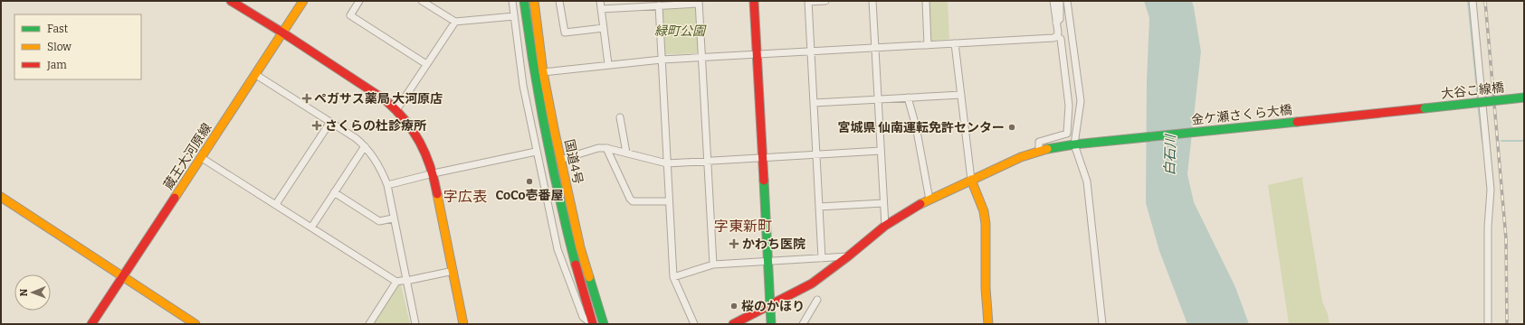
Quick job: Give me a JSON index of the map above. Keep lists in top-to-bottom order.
{
  "streets": {
    "main road": [
      "大谷こ線橋",
      "金ケ瀬さくら大橋",
      "蔵王大河原線",
      "国道4号"
    ]
  },
  "crossings": [
    ["大谷こ線橋", "金ケ瀬さくら大橋"]
  ],
  "districts": ["字広表", "字東新町"],
  "water": ["白石川"],
  "parks": ["緑町公園"],
  "places": {
    "health": ["ペガサス薬局 大河原店", "さくらの杜診療所", "かわち医院"],
    "other": ["宮城県 仙南運転免許センター", "CoCo壱番屋", "桜のかほり"]
  },
  "legend": ["Fast", "Slow", "Jam"],
  "north": "left"
}
